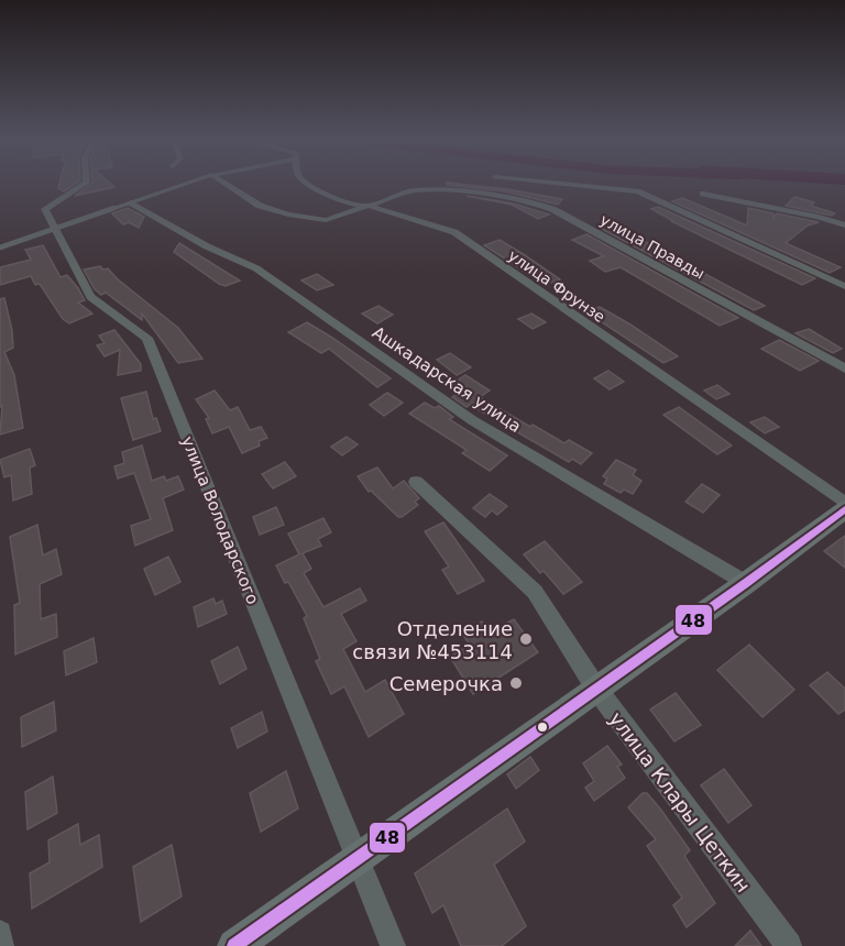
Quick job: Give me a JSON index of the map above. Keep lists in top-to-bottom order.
{
  "streets": {
    "street": [
      "улица Правды",
      "улица Фрунзе",
      "Ашкадарская улица",
      "улица Володарского",
      "улица Клары Цеткин"
    ]
  },
  "crossings": [
    ["улица Правды", "улица Фрунзе"]
  ],
  "places": ["Отделение связи №453114", "Семерочка"],
  "lines": ["transit line 48"]
}
